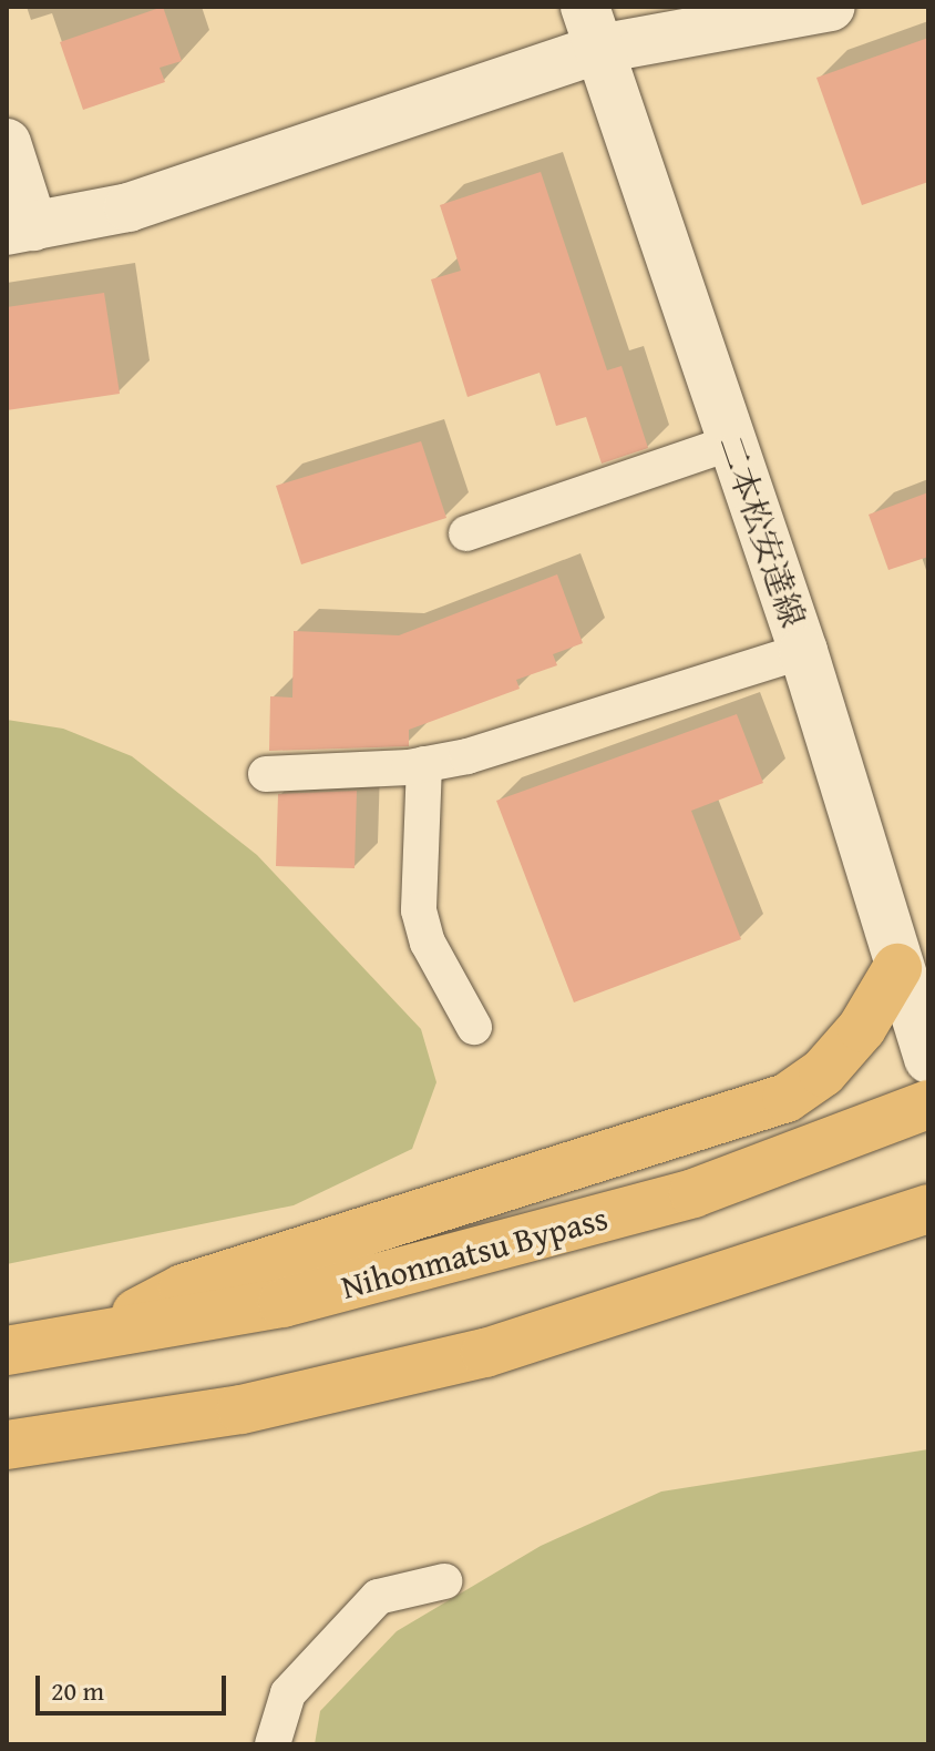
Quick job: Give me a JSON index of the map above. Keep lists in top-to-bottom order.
{
  "streets": {
    "highway": ["Nihonmatsu Bypass"],
    "main road": ["二本松安達線"]
  },
  "scale_bar": "20 m"
}
